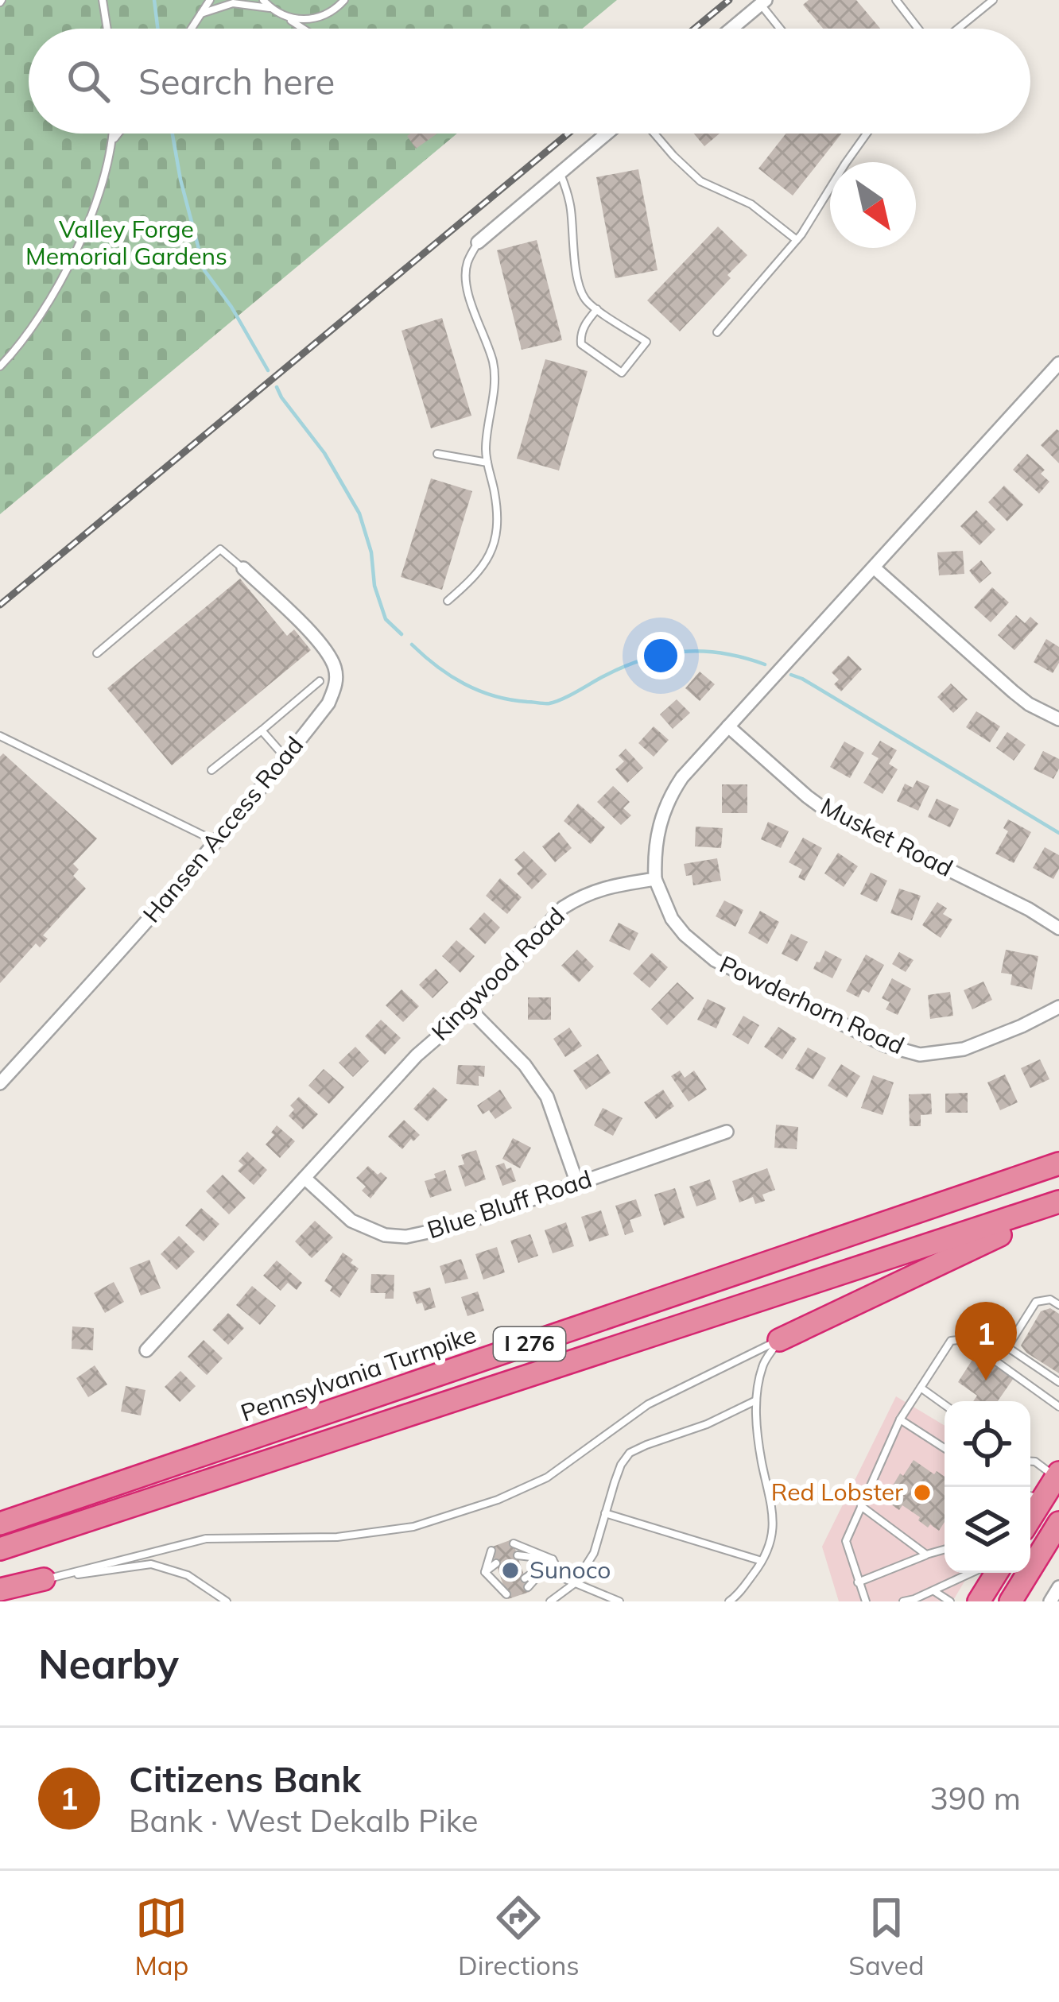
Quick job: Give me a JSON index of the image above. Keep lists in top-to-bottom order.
{
  "streets": {
    "highway": ["I 276", "Pennsylvania Turnpike"],
    "street": [
      "Hansen Access Road",
      "Musket Road",
      "Kingwood Road",
      "Powderhorn Road",
      "Blue Bluff Road"
    ]
  },
  "crossings": [
    ["Kingwood Road", "Powderhorn Road"],
    ["Kingwood Road", "Blue Bluff Road"]
  ],
  "parks": ["Valley Forge Memorial Gardens"],
  "places": ["Red Lobster", "Sunoco"],
  "north": "bottom right",
  "page": {
    "search": "Search here",
    "pins": "1",
    "heading": "Nearby",
    "list": [
      {
        "mark": "1",
        "name": "Citizens Bank",
        "note": "Bank · West Dekalb Pike",
        "value": "390 m"
      }
    ],
    "nav": ["Map", "Directions", "Saved"]
  }
}
